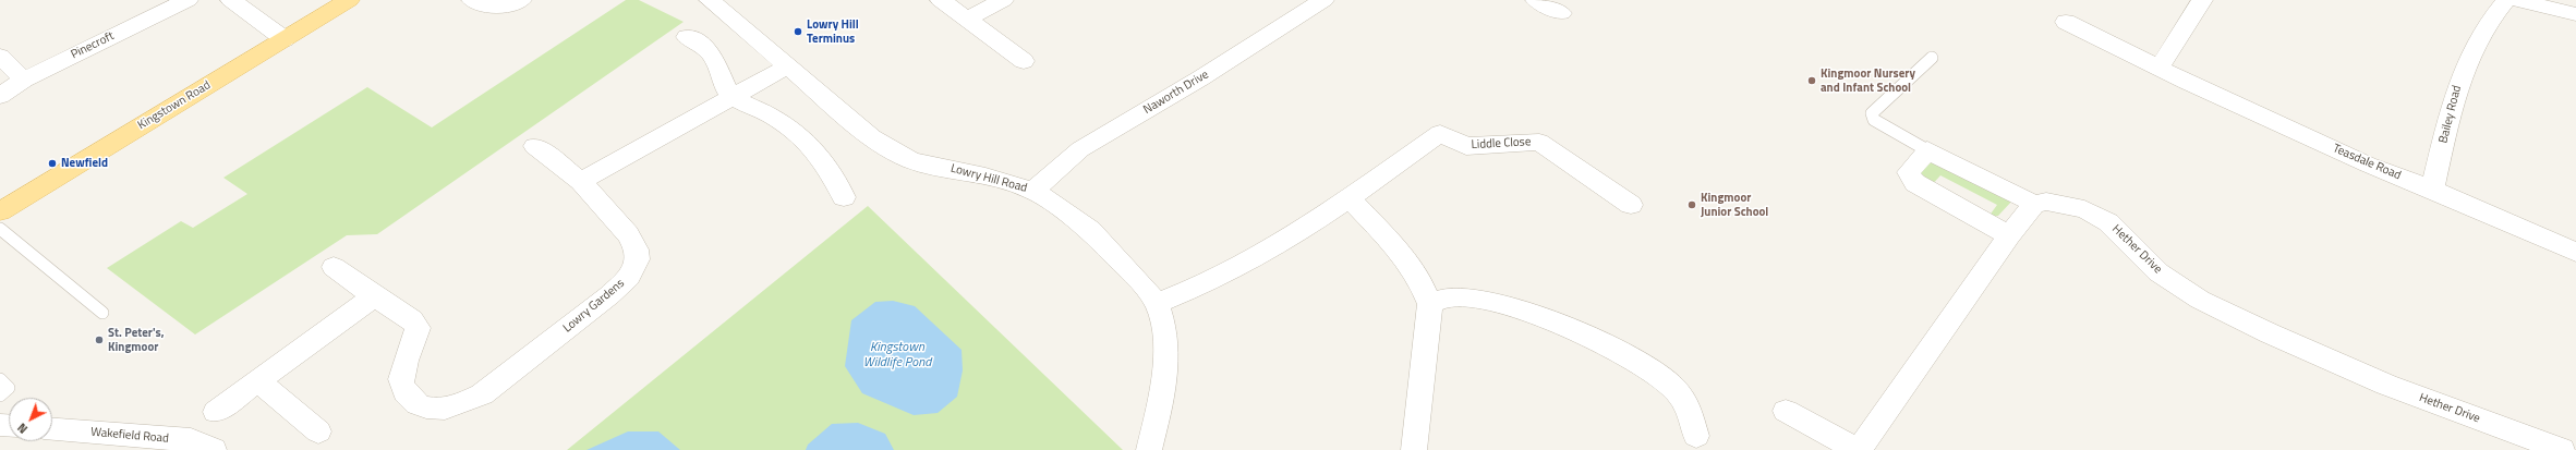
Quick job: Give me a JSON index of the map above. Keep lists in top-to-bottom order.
{
  "streets": {
    "main road": ["Kingstown Road"],
    "street": [
      "Pinecroft",
      "Naworth Drive",
      "Bailey Road",
      "Liddle Close",
      "Teasdale Road",
      "Lowry Hill Road",
      "Hether Drive",
      "Lowry Gardens",
      "Wakefield Road"
    ]
  },
  "crossings": [
    ["Naworth Drive", "Lowry Hill Road"],
    ["Bailey Road", "Teasdale Road"],
    ["Liddle Close", "Lowry Hill Road"]
  ],
  "water": ["Kingstown Wildlife Pond"],
  "places": [
    "Lowry Hill Terminus",
    "Kingmoor Nursery and Infant School",
    "Newfield",
    "Kingmoor Junior School",
    "St. Peter's, Kingmoor"
  ],
  "north": "bottom left"
}
